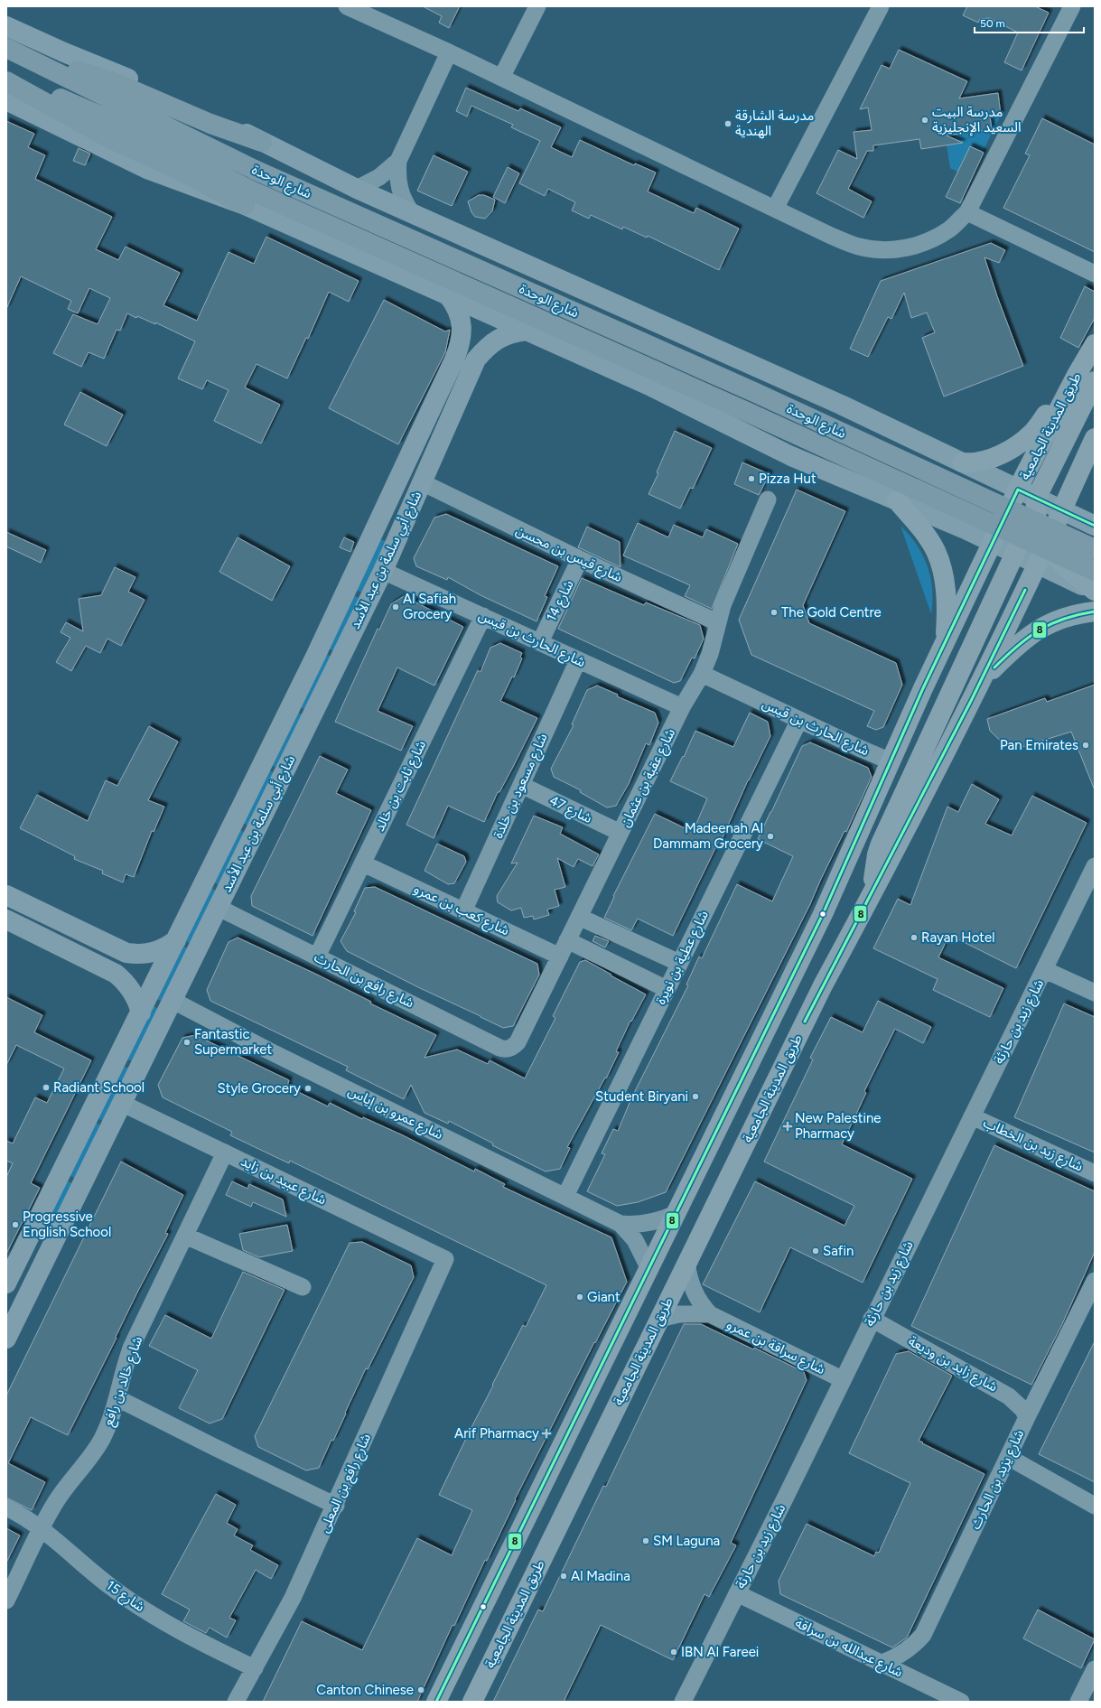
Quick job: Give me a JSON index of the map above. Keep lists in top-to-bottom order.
{
  "streets": {
    "highway": ["شارع الوحدة"],
    "main road": ["طريق المدينة الجامعية"],
    "street": [
      "شارع قيس بن محسن",
      "شارع أبي سلمة بن عبد الأسد",
      "شارع 14",
      "شارع الحارث بن قيس",
      "شارع عقبة بن عثمان",
      "شارع ثابت بن خالد",
      "شارع مسعود بن خلدة",
      "شارع 47",
      "شارع كعب بن عمرو",
      "شارع عطية بن نويرة",
      "شارع رافع بن الحارث",
      "شارع زيد بن حارثة",
      "شارع عمرو بن إياس",
      "شارع زيد بن الخطاب",
      "شارع عبيد بن زايد",
      "شارع سراقة بن عمرو",
      "شارع زايد بن وديعة",
      "شارع خالد بن رافع",
      "شارع يزيد بن الحارث",
      "شارع رافع بن المعلى",
      "شارع 15",
      "شارع عبدالله بن سراقة"
    ]
  },
  "crossings": [
    ["طريق المدينة الجامعية", "شارع الحارث بن قيس"],
    ["طريق المدينة الجامعية", "شارع عمرو بن إياس"],
    ["طريق المدينة الجامعية", "شارع سراقة بن عمرو"],
    ["شارع قيس بن محسن", "شارع أبي سلمة بن عبد الأسد"],
    ["شارع قيس بن محسن", "شارع 14"],
    ["شارع قيس بن محسن", "شارع عقبة بن عثمان"],
    ["شارع أبي سلمة بن عبد الأسد", "شارع الحارث بن قيس"],
    ["شارع أبي سلمة بن عبد الأسد", "شارع رافع بن الحارث"],
    ["شارع أبي سلمة بن عبد الأسد", "شارع عمرو بن إياس"],
    ["شارع أبي سلمة بن عبد الأسد", "شارع عبيد بن زايد"],
    ["شارع 14", "شارع الحارث بن قيس"],
    ["شارع الحارث بن قيس", "شارع عقبة بن عثمان"],
    ["شارع الحارث بن قيس", "شارع ثابت بن خالد"],
    ["شارع الحارث بن قيس", "شارع مسعود بن خلدة"],
    ["شارع الحارث بن قيس", "شارع عطية بن نويرة"],
    ["شارع عقبة بن عثمان", "شارع 47"],
    ["شارع عقبة بن عثمان", "شارع كعب بن عمرو"],
    ["شارع عقبة بن عثمان", "شارع رافع بن الحارث"],
    ["شارع ثابت بن خالد", "شارع كعب بن عمرو"],
    ["شارع ثابت بن خالد", "شارع رافع بن الحارث"],
    ["شارع مسعود بن خلدة", "شارع 47"],
    ["شارع مسعود بن خلدة", "شارع كعب بن عمرو"],
    ["شارع عطية بن نويرة", "شارع عمرو بن إياس"],
    ["شارع زيد بن حارثة", "شارع زيد بن الخطاب"],
    ["شارع زيد بن حارثة", "شارع سراقة بن عمرو"],
    ["شارع زيد بن حارثة", "شارع زايد بن وديعة"],
    ["شارع زيد بن حارثة", "شارع عبدالله بن سراقة"],
    ["شارع عبيد بن زايد", "شارع خالد بن رافع"],
    ["شارع عبيد بن زايد", "شارع رافع بن المعلى"],
    ["شارع زايد بن وديعة", "شارع يزيد بن الحارث"],
    ["شارع خالد بن رافع", "شارع 15"],
    ["شارع يزيد بن الحارث", "شارع عبدالله بن سراقة"],
    ["شارع رافع بن المعلى", "شارع 15"]
  ],
  "places": {
    "other": [
      "مدرسة البيت السعيد الإنجليزية",
      "مدرسة الشارقة الهندية",
      "Pizza Hut",
      "Al Safiah Grocery",
      "The Gold Centre",
      "Pan Emirates",
      "Madeenah Al Dammam Grocery",
      "Rayan Hotel",
      "Fantastic Supermarket",
      "Radiant School",
      "Style Grocery",
      "Student Biryani",
      "Progressive English School",
      "Safin",
      "Giant",
      "SM Laguna",
      "Al Madina",
      "IBN Al Fareei",
      "Canton Chinese"
    ],
    "health": ["New Palestine Pharmacy", "Arif Pharmacy"]
  },
  "lines": ["transit line 8"],
  "scale_bar": "50 m"
}
